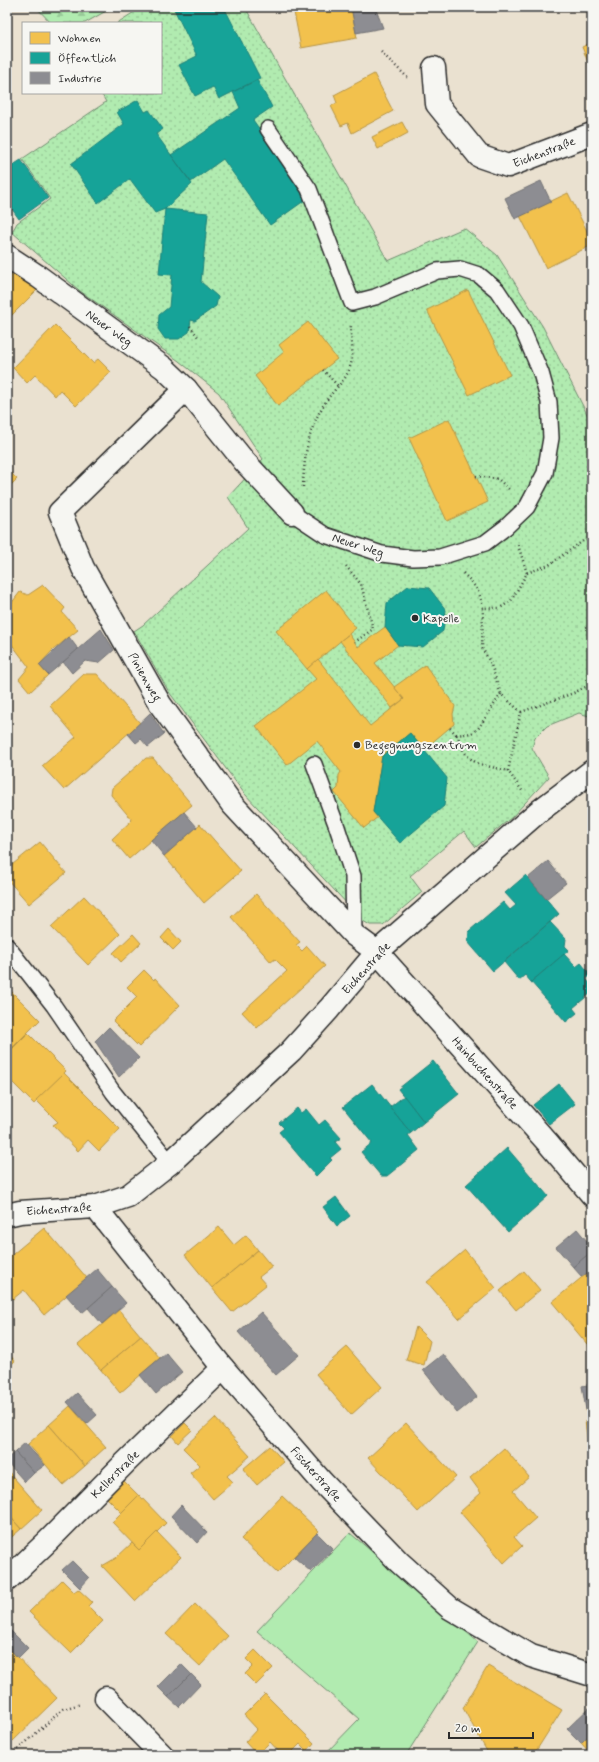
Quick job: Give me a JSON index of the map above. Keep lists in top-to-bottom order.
{
  "streets": {
    "street": [
      "Eichenstraße",
      "Neuer Weg",
      "Pinienweg",
      "Hainbuchenstraße",
      "Kellerstraße",
      "Fischerstraße"
    ]
  },
  "crossings": [
    ["Eichenstraße", "Pinienweg"],
    ["Eichenstraße", "Hainbuchenstraße"],
    ["Eichenstraße", "Fischerstraße"],
    ["Neuer Weg", "Pinienweg"],
    ["Pinienweg", "Hainbuchenstraße"],
    ["Kellerstraße", "Fischerstraße"]
  ],
  "places": ["Kapelle", "Begegnungszentrum"],
  "legend": ["Wohnen", "Öffentlich", "Industrie"],
  "scale_bar": "20 m"
}
